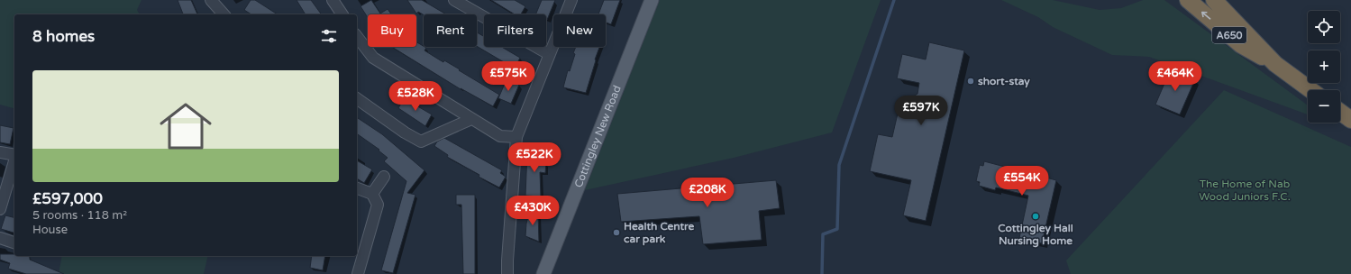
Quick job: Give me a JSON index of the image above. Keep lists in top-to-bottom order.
{
  "streets": {
    "highway": ["A650"],
    "main road": ["Cottingley New Road"]
  },
  "parks": ["The Home of Nab Wood Juniors F.C."],
  "places": ["short-stay", "Cottingley Hall Nursing Home", "Health Centre car park"],
  "page": {
    "map_buttons": ["+", "−"],
    "chip": [
      "Buy",
      "Rent",
      "Filters",
      "New"
    ],
    "heading": "8 homes",
    "list": [
      {
        "name": "£597,000",
        "note": "5 rooms · 118 m² · House"
      }
    ],
    "price": [
      "£575K",
      "£464K",
      "£528K",
      "£597K",
      "£522K",
      "£554K",
      "£208K",
      "£430K"
    ]
  }
}
